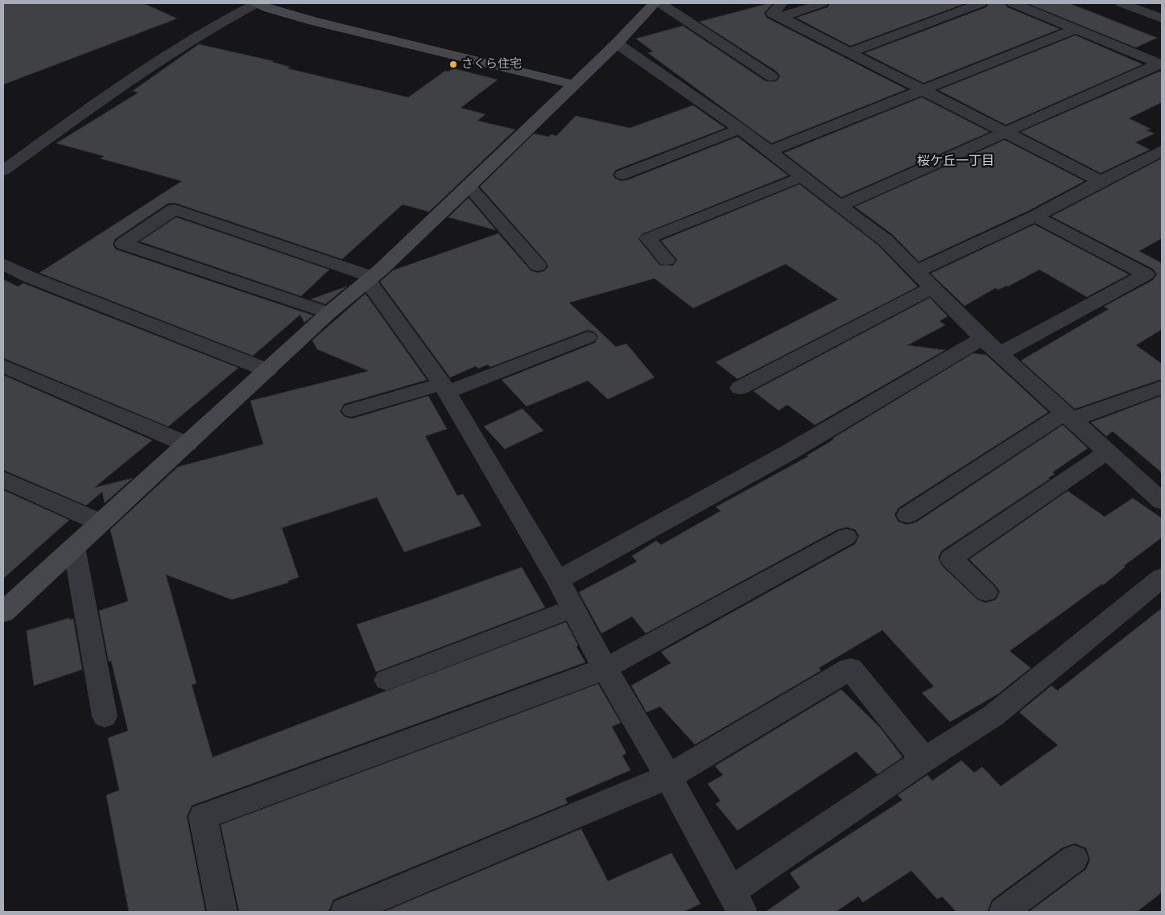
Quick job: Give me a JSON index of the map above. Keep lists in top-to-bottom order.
{
  "districts": ["桜ケ丘一丁目"],
  "places": ["さくら住宅"]
}
